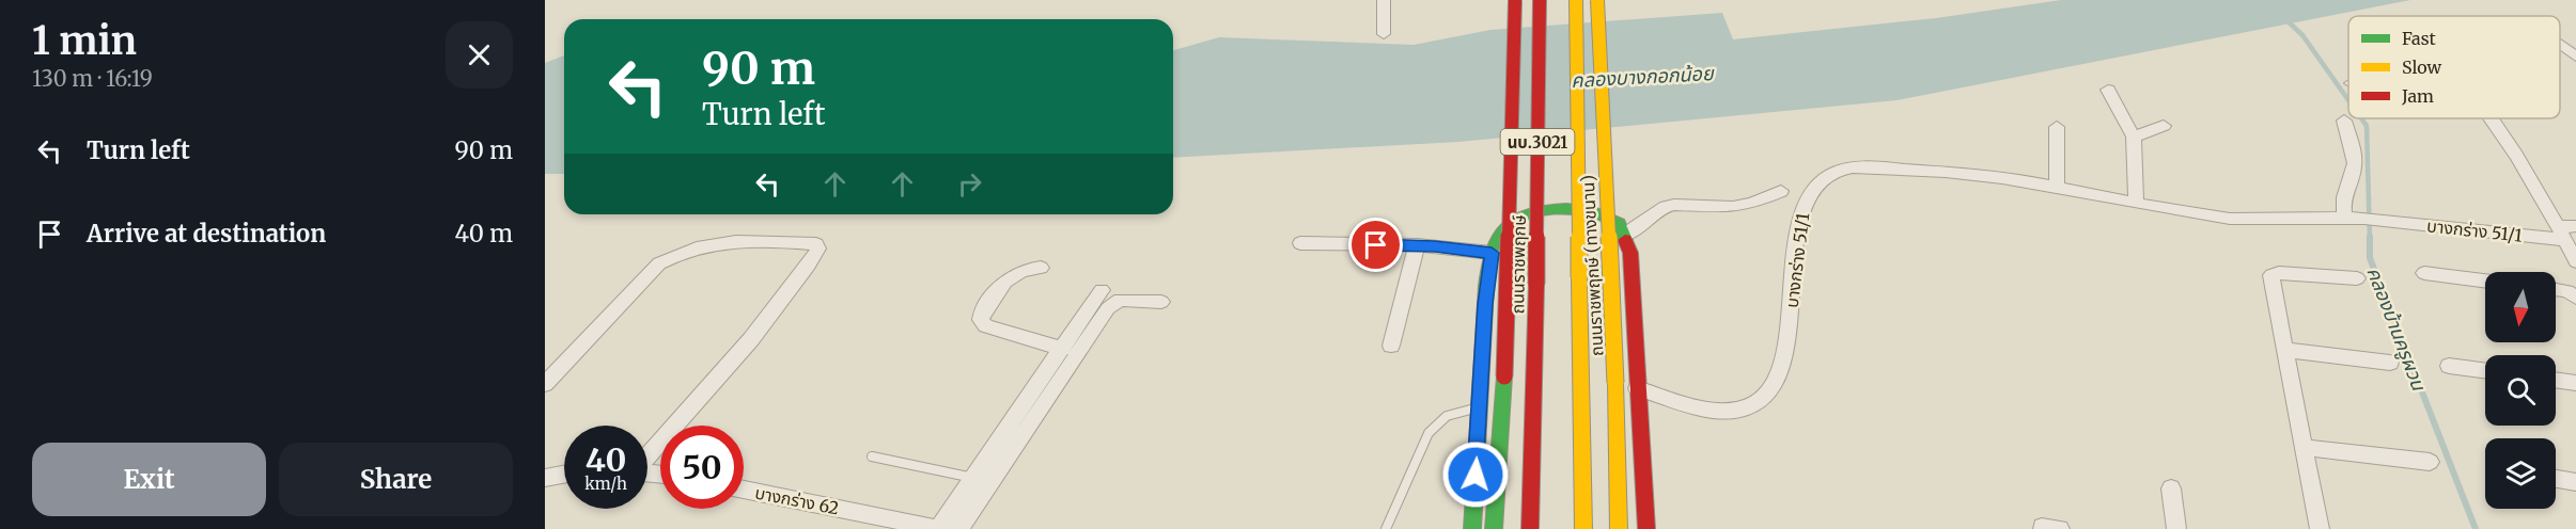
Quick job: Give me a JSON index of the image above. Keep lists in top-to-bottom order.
{
  "streets": {
    "main road": ["นบ.3021", "ถนนราชพฤกษ์", "ถนนราชพฤกษ์ (ทางขนาน)"],
    "street": ["บางกร่าง 51/1", "บางกร่าง 62"]
  },
  "water": ["คลองบางกอกน้อย", "คลองบ้านครูผวน"],
  "legend": ["Fast", "Slow", "Jam"],
  "north": "bottom",
  "page": {
    "heading": ["1 min", "130 m · 16:19"],
    "turn": ["90 m", "Turn left"],
    "list": [
      {
        "name": "Turn left",
        "value": "90 m"
      },
      {
        "name": "Arrive at destination",
        "value": "40 m"
      }
    ],
    "speed": "40 km/h",
    "limit": "50",
    "buttons": ["Exit", "Share"]
  }
}
